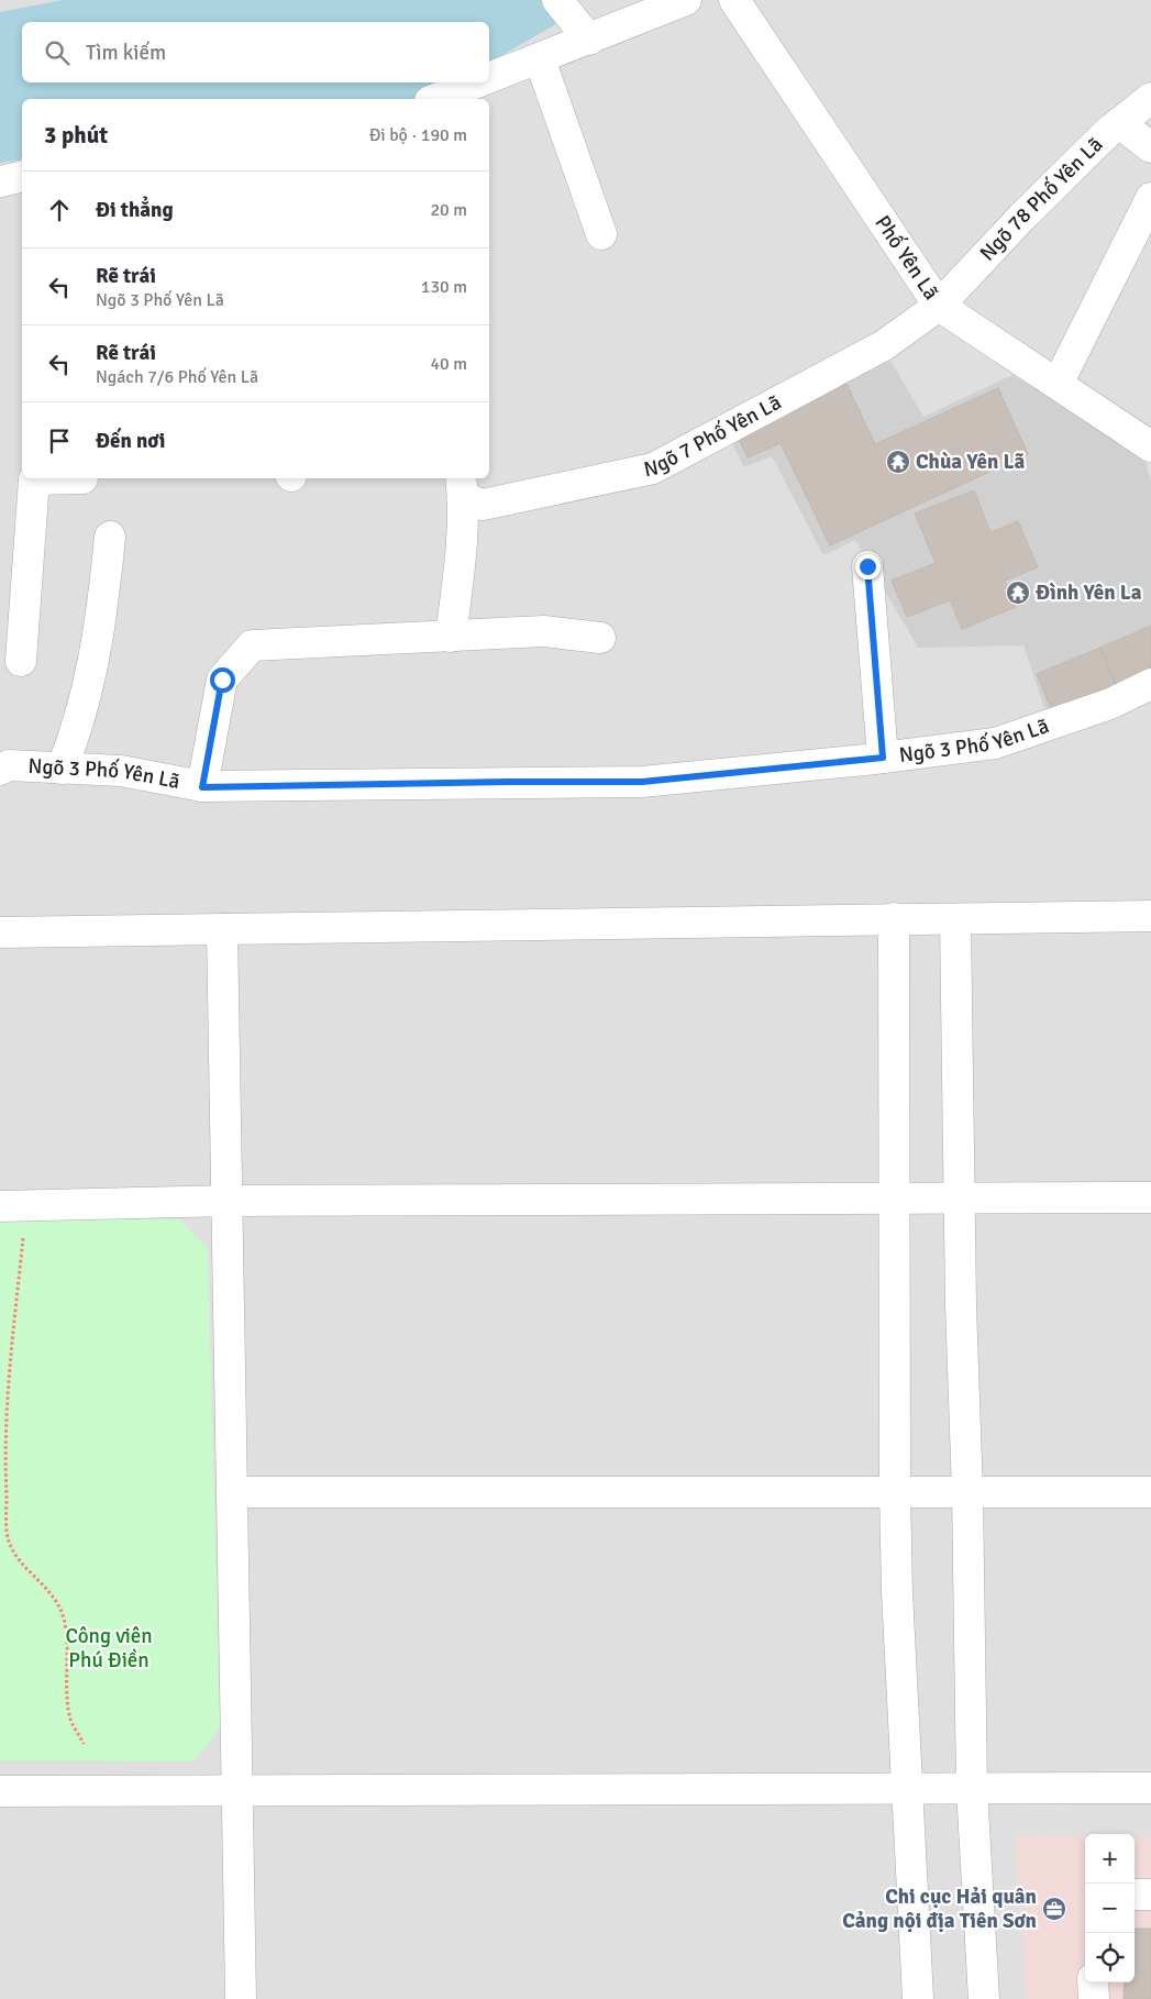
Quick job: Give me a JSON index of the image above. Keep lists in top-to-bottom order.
{
  "streets": {
    "street": [
      "Ngõ 78 Phố Yên Lã",
      "Phố Yên Lã",
      "Ngõ 7 Phố Yên Lã",
      "Ngõ 3 Phố Yên Lã"
    ]
  },
  "crossings": [
    ["Ngõ 78 Phố Yên Lã", "Phố Yên Lã"],
    ["Ngõ 78 Phố Yên Lã", "Ngõ 7 Phố Yên Lã"],
    ["Phố Yên Lã", "Ngõ 7 Phố Yên Lã"]
  ],
  "parks": ["Công viên Phú Điền"],
  "places": {
    "temple": ["Chùa Yên Lã", "Đình Yên La"],
    "office": ["Chi cục Hải quân Cảng nội địa Tiên Sơn"]
  },
  "page": {
    "search": "Tìm kiếm",
    "heading": ["3 phút", "Đi bộ · 190 m"],
    "list": [
      ["Đi thẳng", "20 m"],
      ["Rẽ trái", "Ngõ 3 Phố Yên Lã", "130 m"],
      ["Rẽ trái", "Ngách 7/6 Phố Yên Lã", "40 m"],
      "Đến nơi"
    ],
    "map_buttons": ["+", "−"]
  }
}
